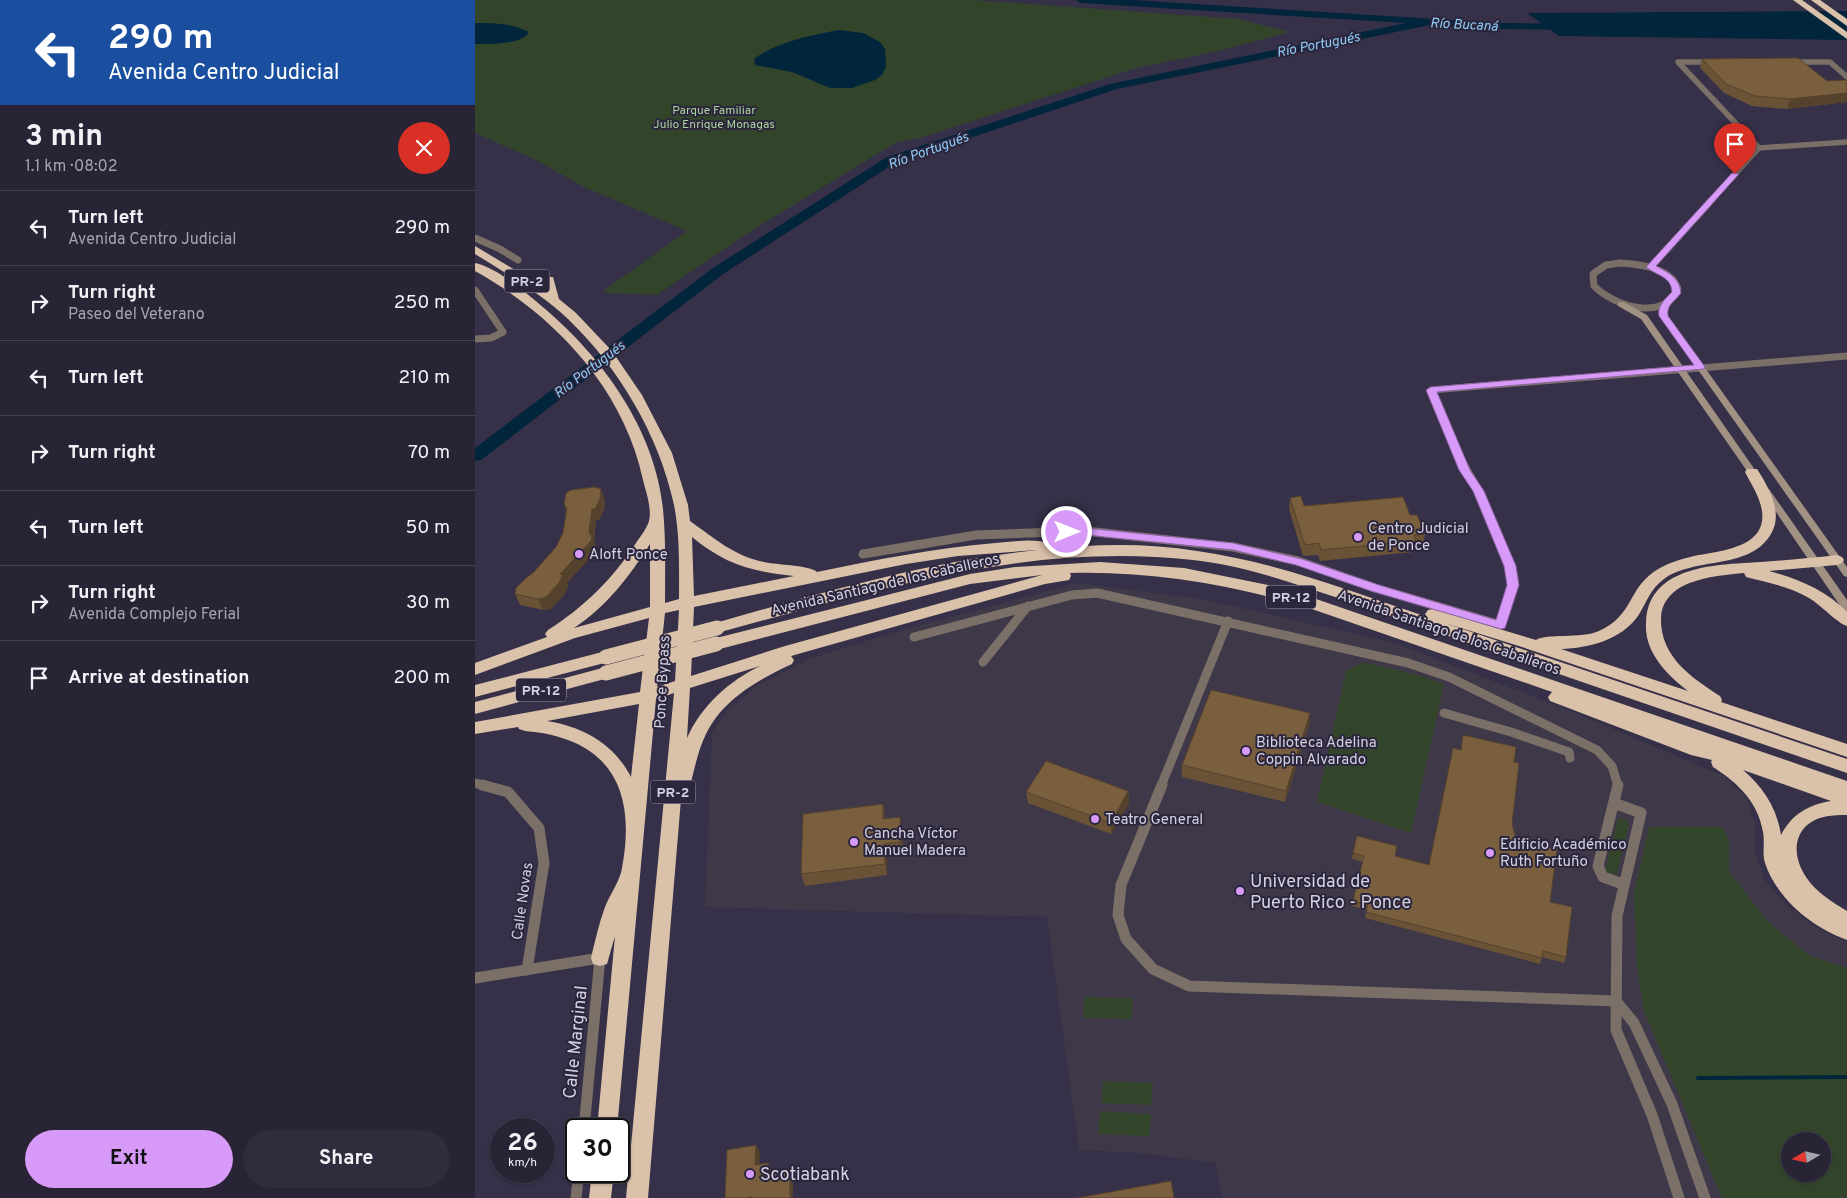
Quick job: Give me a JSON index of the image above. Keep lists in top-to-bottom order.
{
  "streets": {
    "highway": [
      "PR-2",
      "Avenida Santiago de los Caballeros",
      "PR-12",
      "Ponce Bypass"
    ],
    "street": ["Calle Novas", "Calle Marginal"]
  },
  "water": ["Río Bucaná", "Río Portugués"],
  "parks": ["Parque Familiar Julio Enrique Monagas"],
  "places": [
    "Centro Judicial de Ponce",
    "Aloft Ponce",
    "Biblioteca Adelina Coppin Alvarado",
    "Teatro General",
    "Cancha Víctor Manuel Madera",
    "Edificio Académico Ruth Fortuño",
    "Universidad de Puerto Rico - Ponce",
    "Scotiabank"
  ],
  "north": "left",
  "page": {
    "turn": ["290 m", "Avenida Centro Judicial"],
    "heading": ["3 min", "1.1 km · 08:02"],
    "list": [
      {
        "name": "Turn left",
        "note": "Avenida Centro Judicial",
        "value": "290 m"
      },
      {
        "name": "Turn right",
        "note": "Paseo del Veterano",
        "value": "250 m"
      },
      {
        "name": "Turn left",
        "value": "210 m"
      },
      {
        "name": "Turn right",
        "value": "70 m"
      },
      {
        "name": "Turn left",
        "value": "50 m"
      },
      {
        "name": "Turn right",
        "note": "Avenida Complejo Ferial",
        "value": "30 m"
      },
      {
        "name": "Arrive at destination",
        "value": "200 m"
      }
    ],
    "speed": "26 km/h",
    "limit": "30",
    "buttons": ["Exit", "Share"]
  }
}
